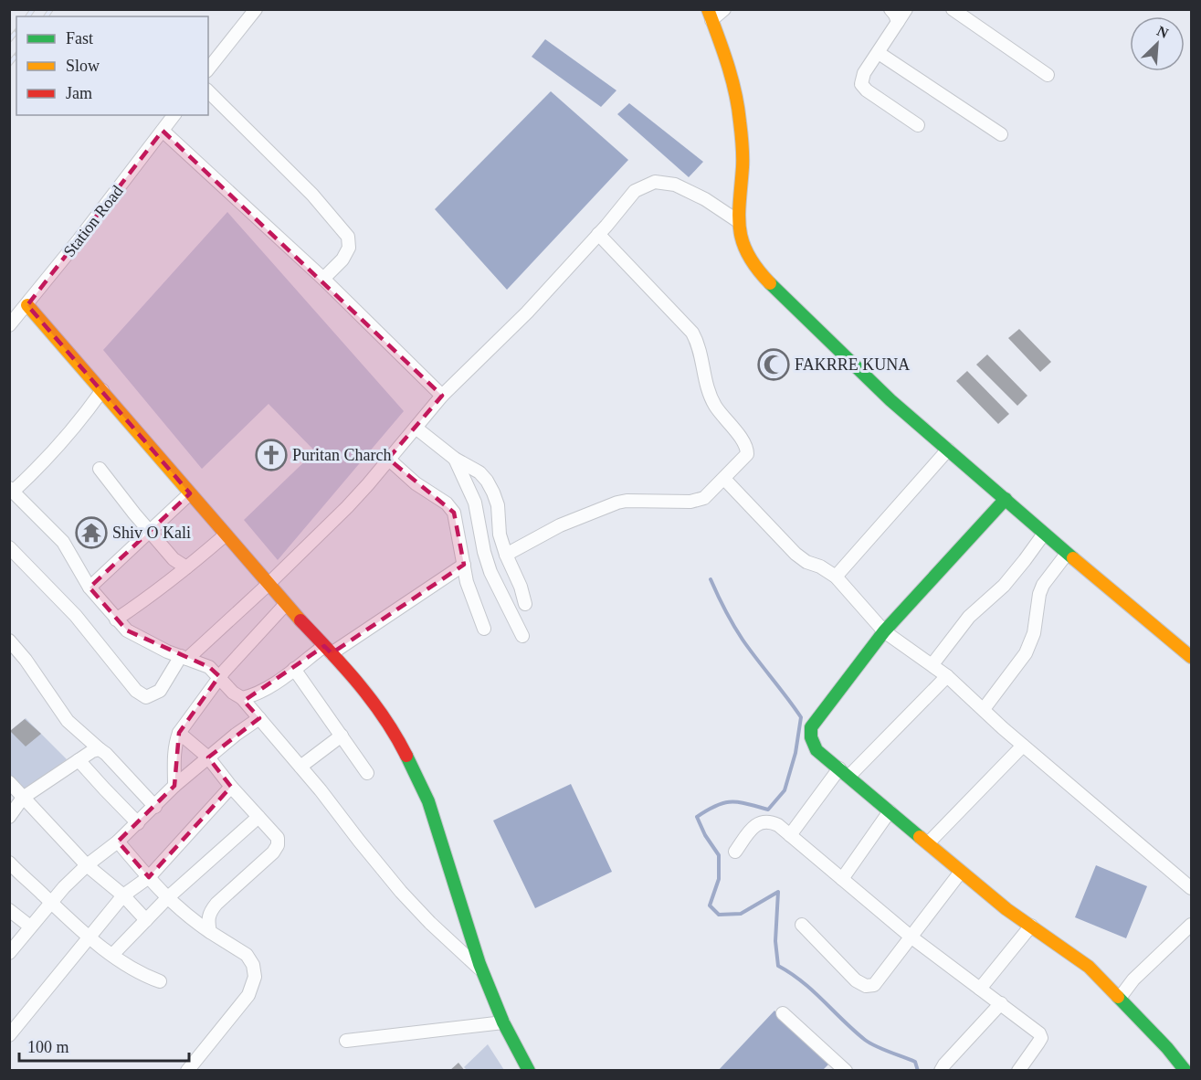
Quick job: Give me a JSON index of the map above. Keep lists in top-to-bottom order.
{
  "streets": {
    "street": ["Station Road"]
  },
  "places": {
    "mosque": ["FAKRRE KUNA"],
    "church": ["Puritan Charch"],
    "temple": ["Shiv O Kali"]
  },
  "legend": ["Fast", "Slow", "Jam"],
  "scale_bar": "100 m",
  "north": "top right"
}
